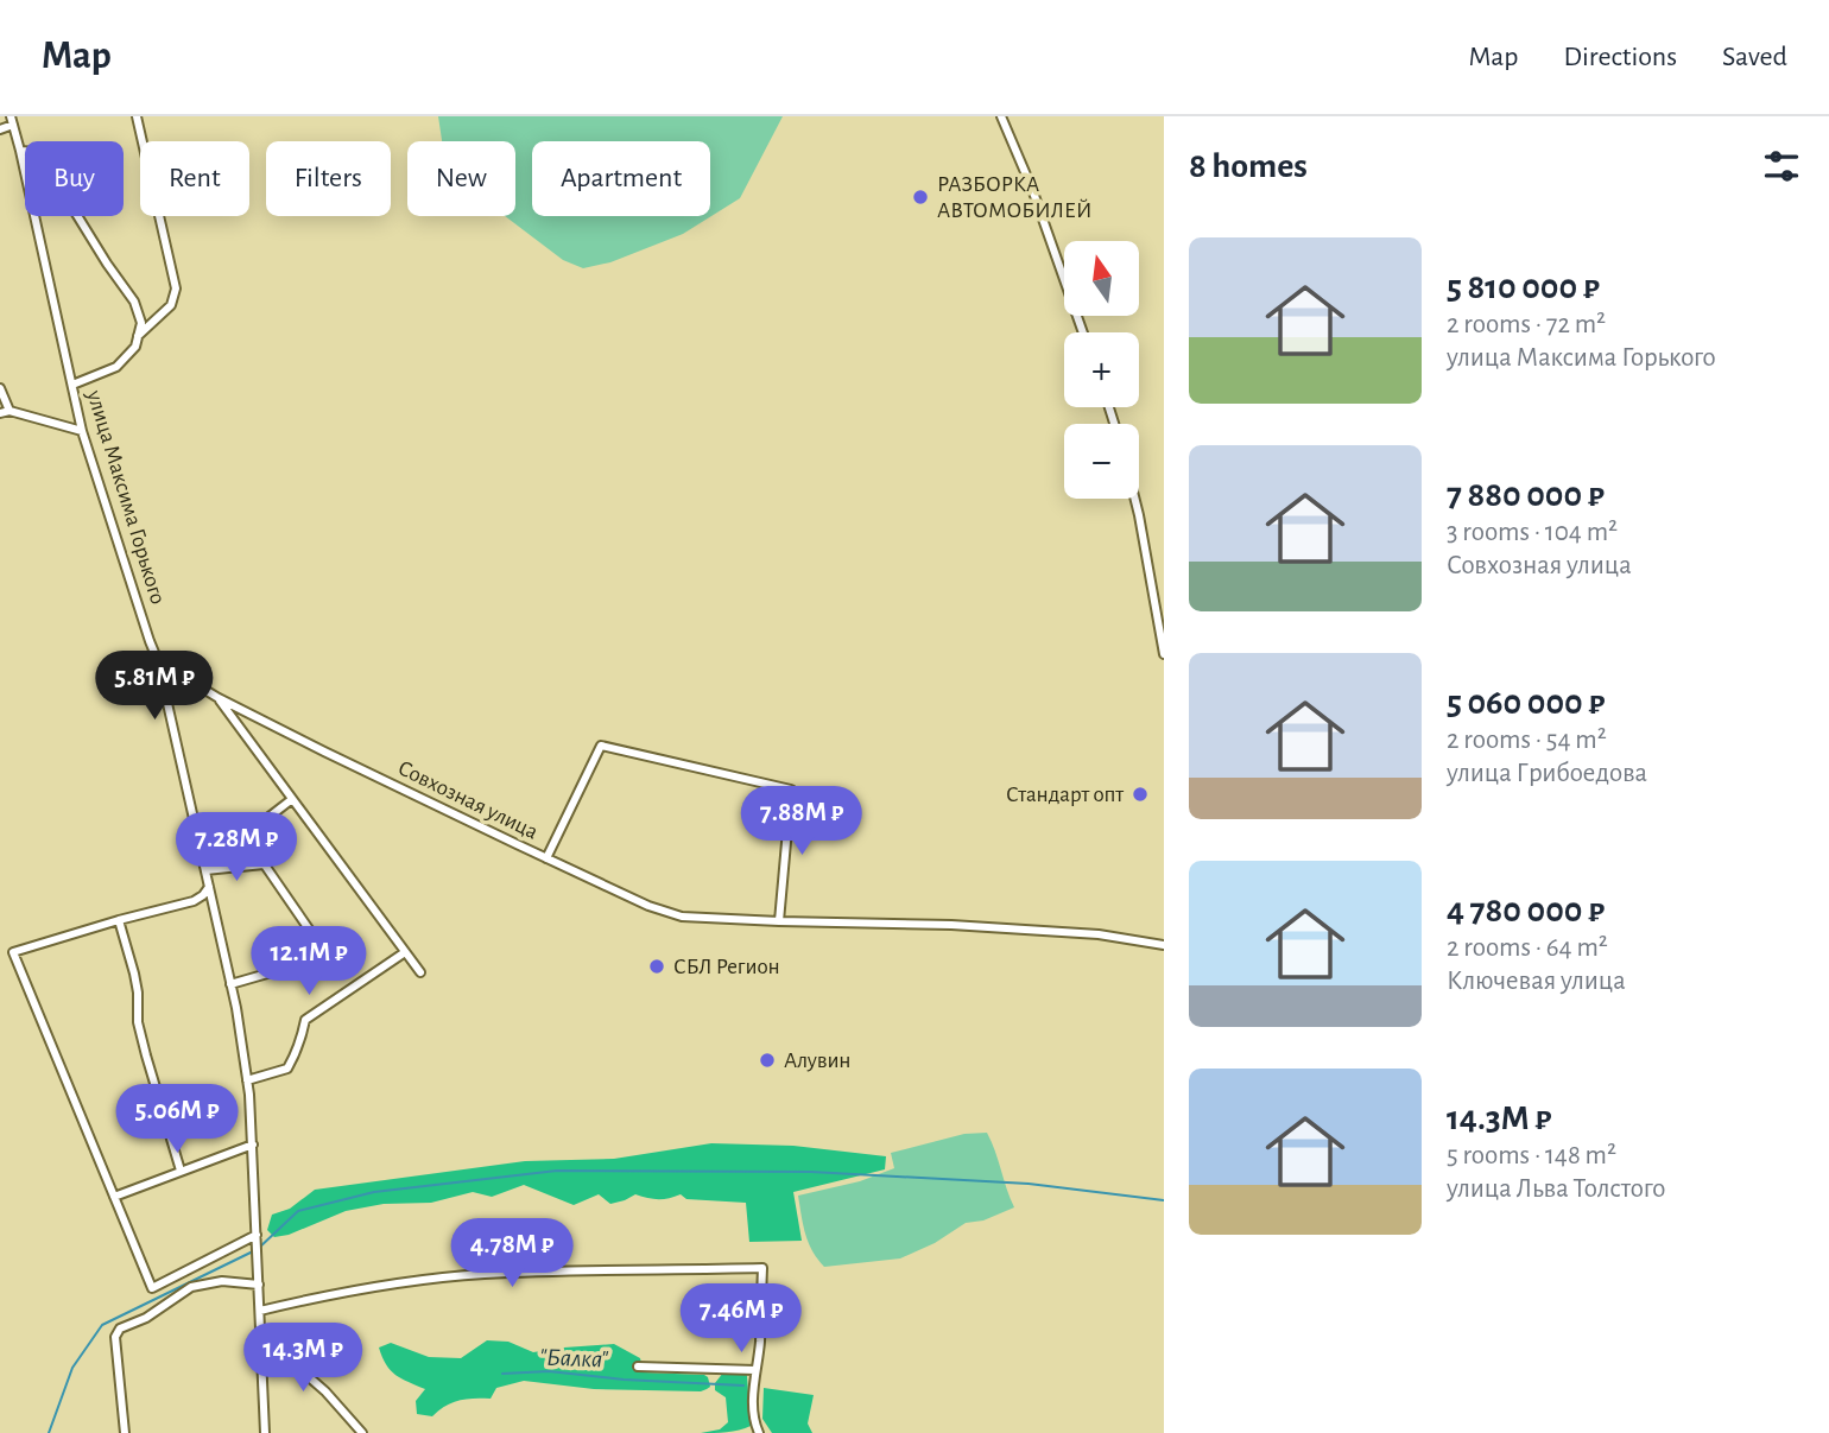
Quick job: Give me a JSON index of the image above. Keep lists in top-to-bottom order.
{
  "streets": {
    "street": ["улица Максима Горького", "Совхозная улица"]
  },
  "crossings": [
    ["улица Максима Горького", "Совхозная улица"]
  ],
  "water": ["\"Балка\""],
  "places": [
    "РАЗБОРКА АВТОМОБИЛЕЙ",
    "Стандарт опт",
    "СБЛ Регион",
    "Алувин"
  ],
  "north": "top",
  "page": {
    "header": "Map",
    "nav": ["Map", "Directions", "Saved"],
    "heading": "8 homes",
    "chip": [
      "Buy",
      "Rent",
      "Filters",
      "New",
      "Apartment"
    ],
    "list": [
      {
        "name": "5 810 000 ₽",
        "note": "2 rooms · 72 m² · улица Максима Горького"
      },
      {
        "name": "7 880 000 ₽",
        "note": "3 rooms · 104 m² · Совхозная улица"
      },
      {
        "name": "5 060 000 ₽",
        "note": "2 rooms · 54 m² · улица Грибоедова"
      },
      {
        "name": "4 780 000 ₽",
        "note": "2 rooms · 64 m² · Ключевая улица"
      },
      {
        "name": "14.3M ₽",
        "note": "5 rooms · 148 m² · улица Льва Толстого"
      }
    ],
    "map_buttons": ["+", "−"],
    "price": [
      "5.81M ₽",
      "7.88M ₽",
      "7.28M ₽",
      "12.1M ₽",
      "5.06M ₽",
      "4.78M ₽",
      "7.46M ₽",
      "14.3M ₽"
    ]
  }
}
